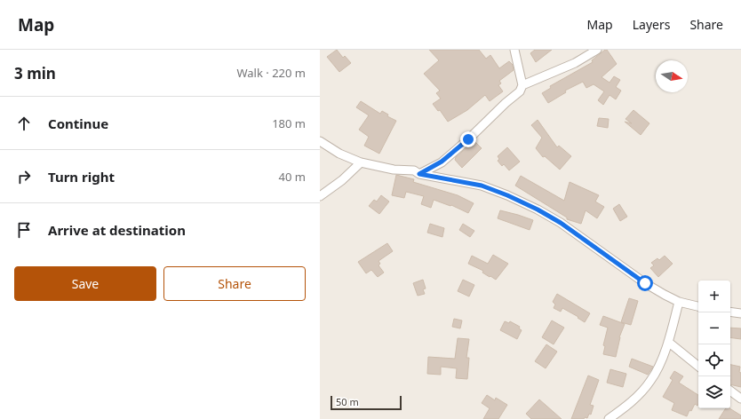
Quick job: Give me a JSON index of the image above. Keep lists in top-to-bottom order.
{
  "scale_bar": "50 m",
  "north": "right",
  "page": {
    "header": "Map",
    "nav": ["Map", "Layers", "Share"],
    "heading": ["3 min", "Walk · 220 m"],
    "list": [
      ["Continue", "180 m"],
      ["Turn right", "40 m"],
      "Arrive at destination"
    ],
    "buttons": ["Save", "Share"],
    "map_buttons": ["+", "−"],
    "scale": "50 m"
  }
}
